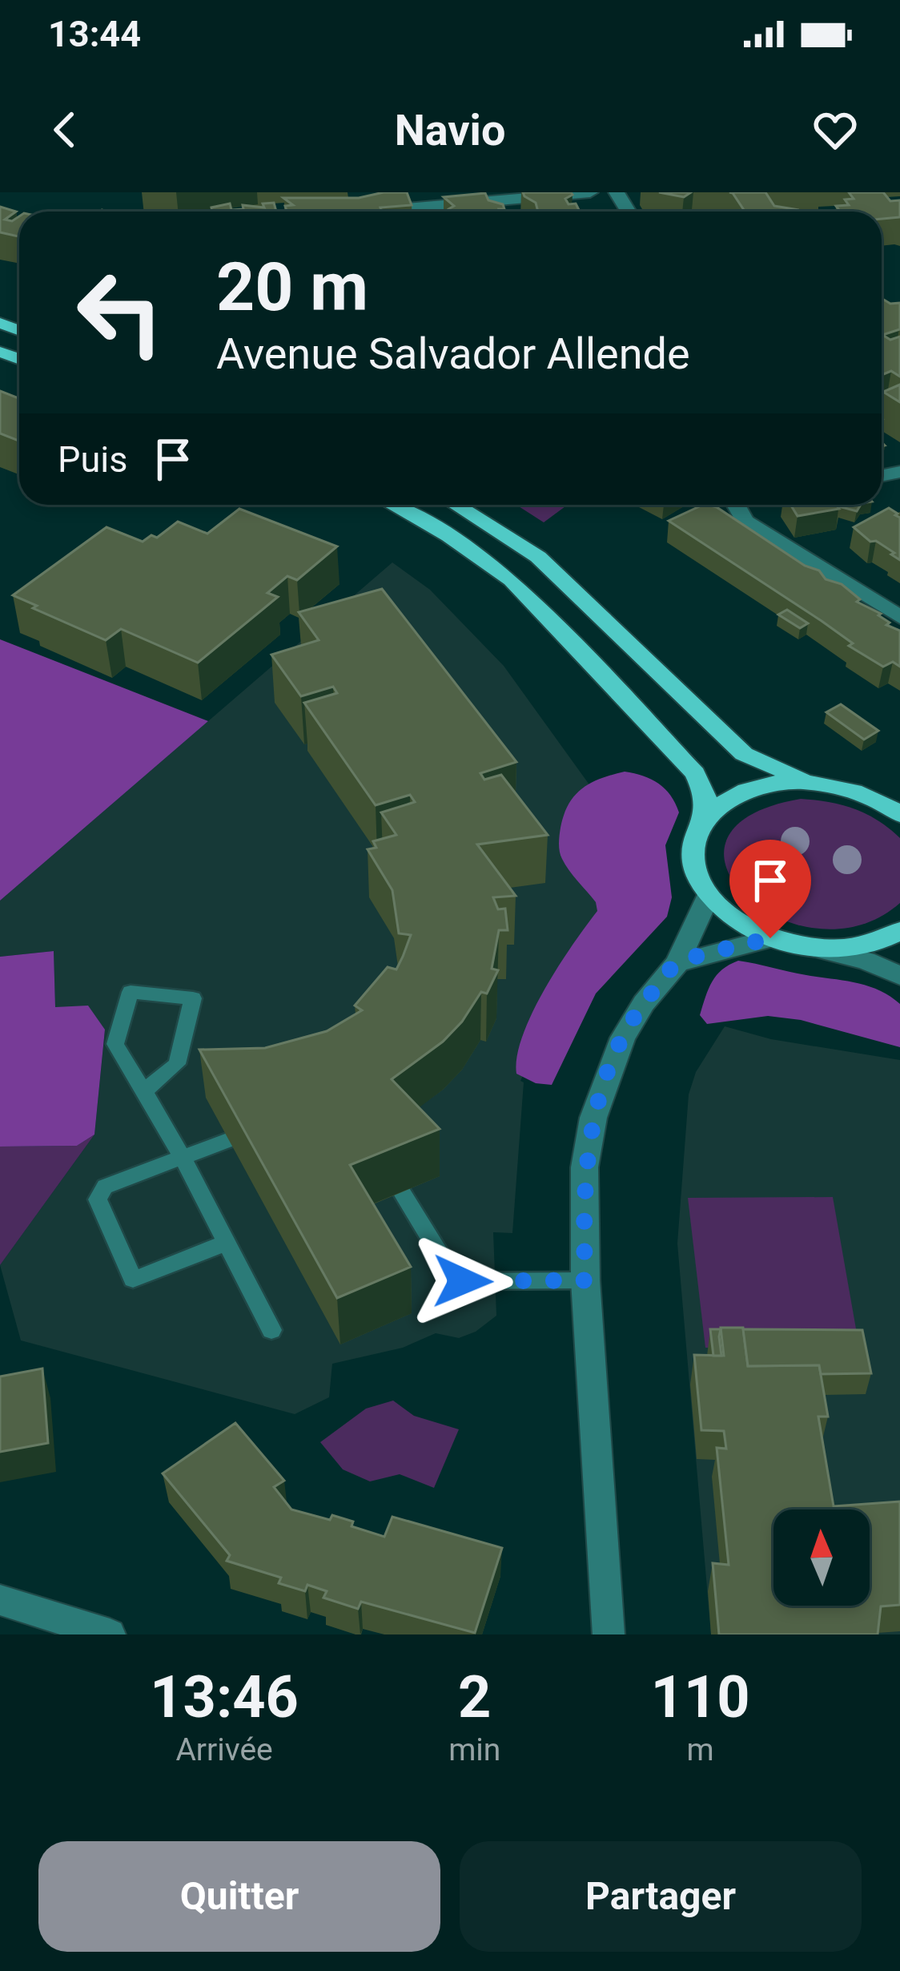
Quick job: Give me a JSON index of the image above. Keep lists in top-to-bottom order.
{
  "north": "top",
  "page": {
    "status": "13:44",
    "header": "Navio",
    "turn": ["20 m", "Avenue Salvador Allende"],
    "then": "Puis",
    "eta": [
      "13:46",
      "Arrivée",
      "2",
      "min",
      "110",
      "m"
    ],
    "buttons": ["Quitter", "Partager"]
  }
}
